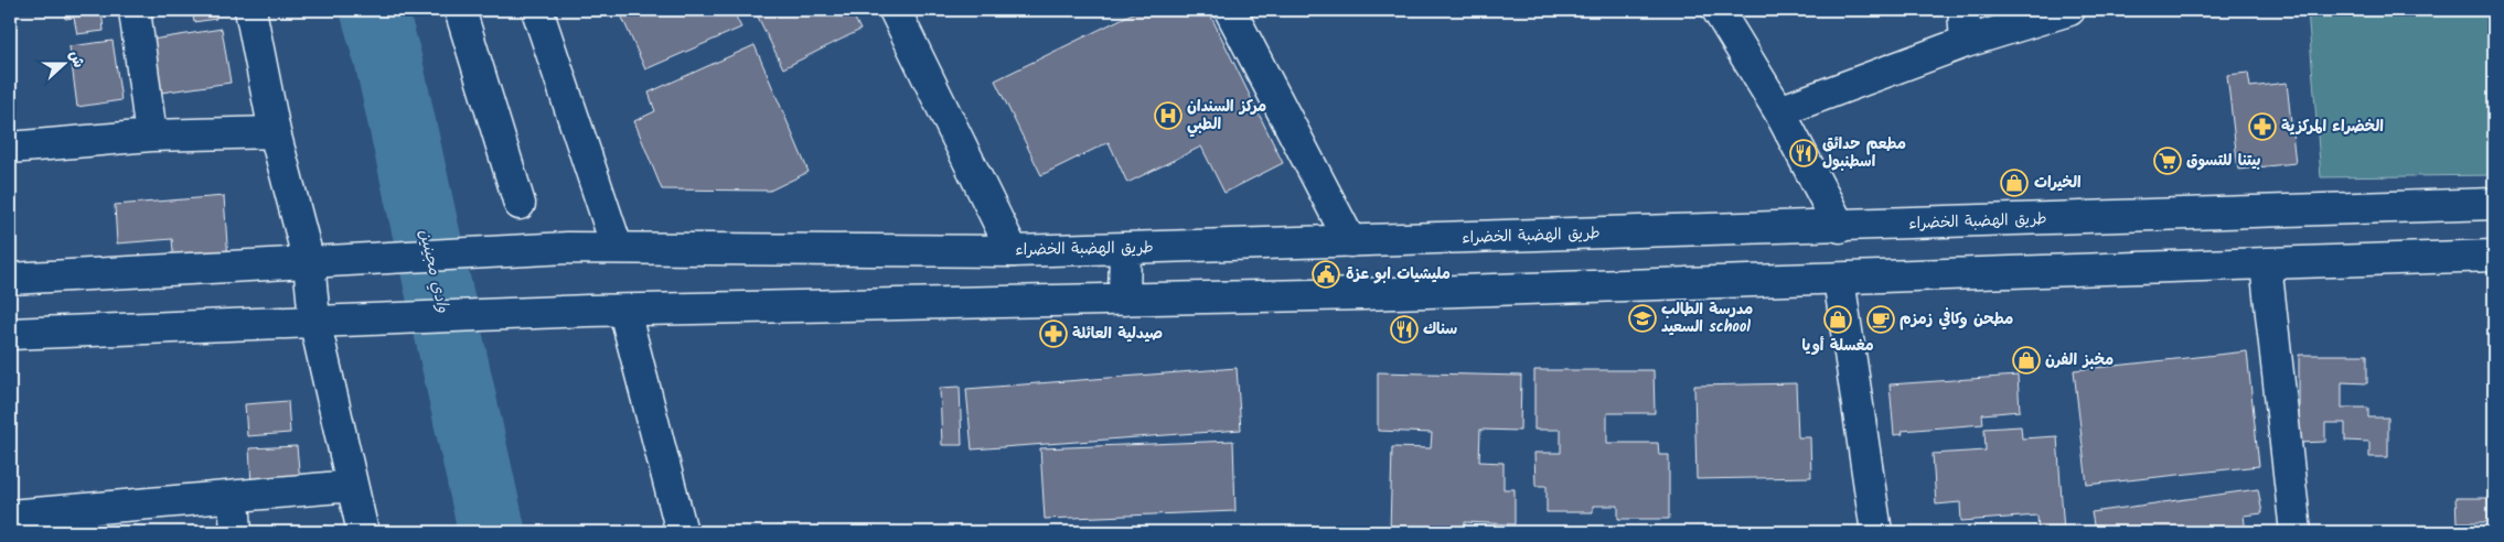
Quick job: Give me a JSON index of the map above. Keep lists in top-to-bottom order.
{
  "streets": {
    "main road": ["طريق الهضبة الخضراء"]
  },
  "water": ["وادي مجينين"],
  "places": {
    "hospital": ["مركز السندان الطبي"],
    "pharmacy": ["الخضراء المركزية", "صيدلية العائلة"],
    "restaurant": ["مطعم حدائق اسطنبول", "سناك"],
    "supermarket": ["بيتنا للتسوق"],
    "shop": ["الخيرات", "مغسلة أويا", "مخبز الفرن"],
    "public building": ["مليشيات ابو عزة"],
    "school or university": ["مدرسة الطالب السعيد school"],
    "cafe": ["مطحن وكافي زمزم"]
  },
  "north": "right"
}
